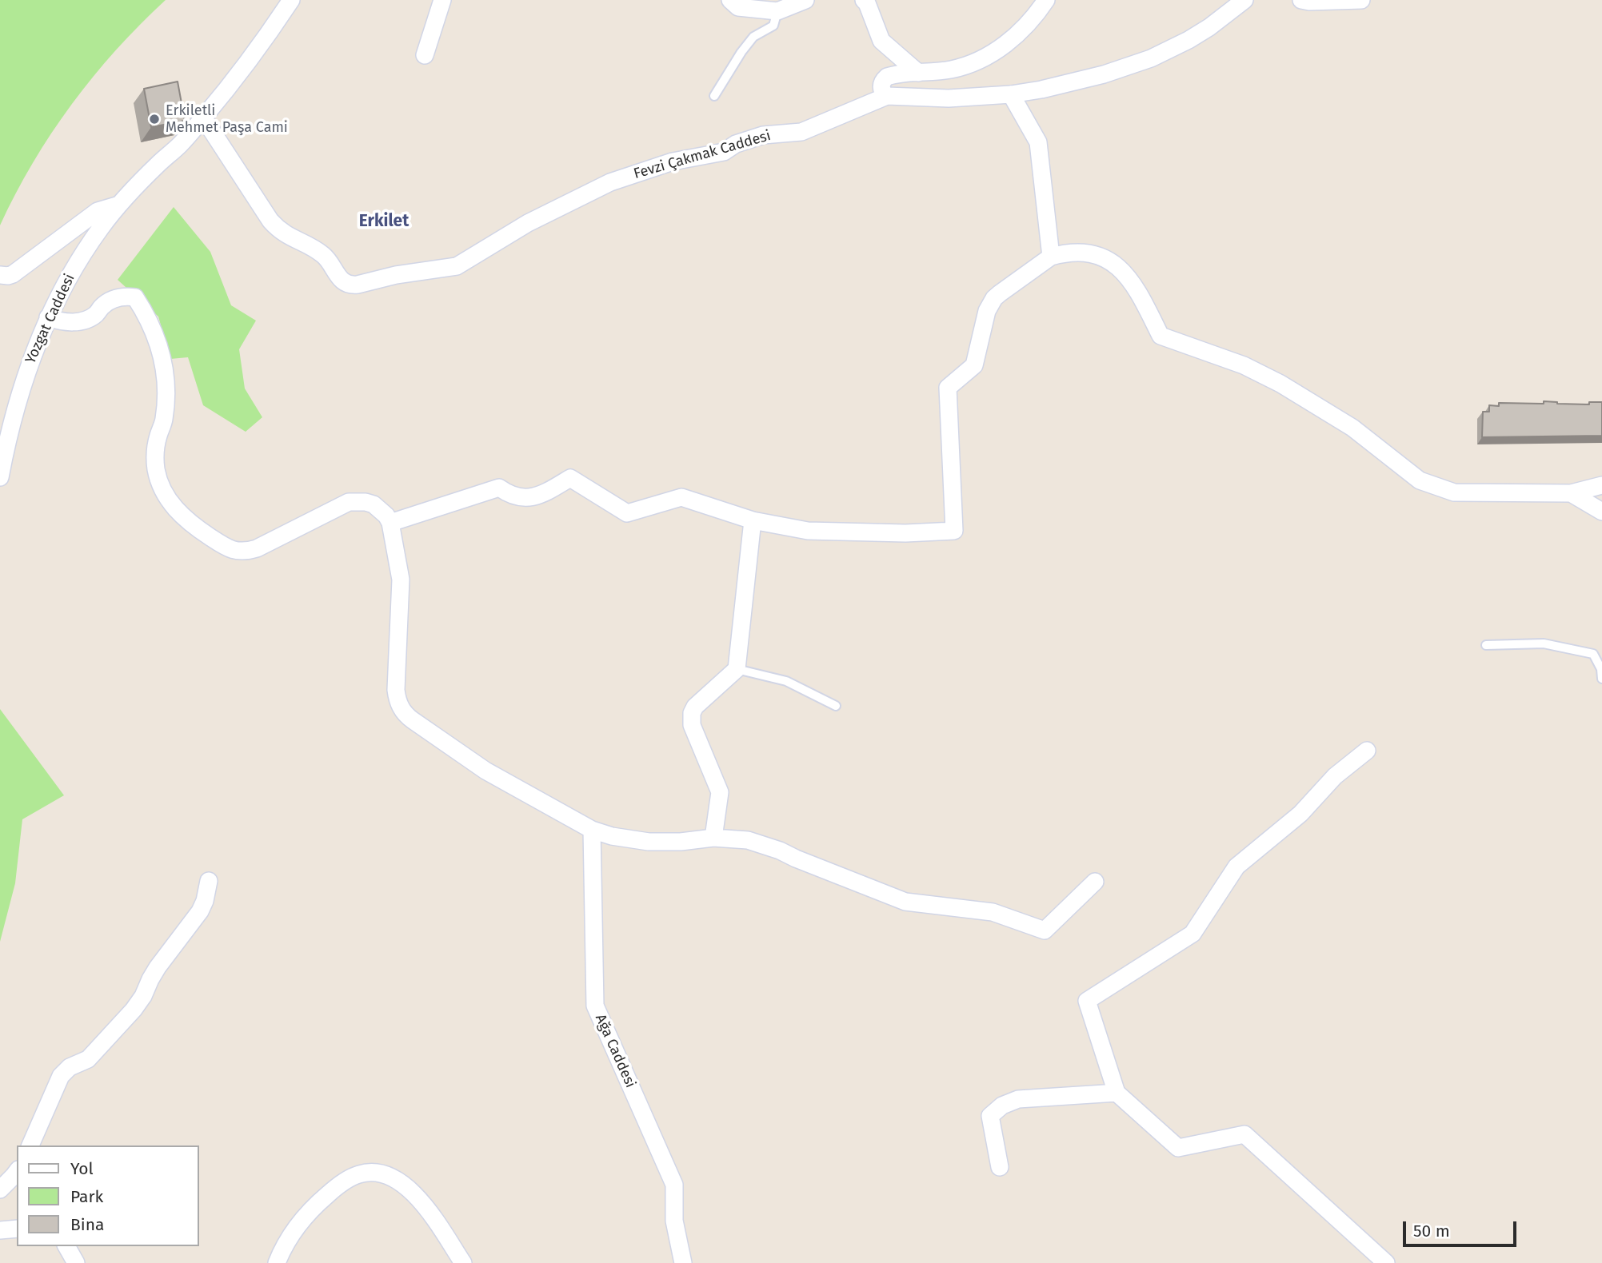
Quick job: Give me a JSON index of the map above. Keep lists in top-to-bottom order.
{
  "streets": {
    "street": ["Fevzi Çakmak Caddesi", "Yozgat Caddesi", "Ağa Caddesi"]
  },
  "crossings": [
    ["Fevzi Çakmak Caddesi", "Yozgat Caddesi"]
  ],
  "districts": ["Erkilet"],
  "places": ["Erkiletli Mehmet Paşa Cami"],
  "legend": ["Yol", "Park", "Bina"],
  "scale_bar": "50 m"
}
